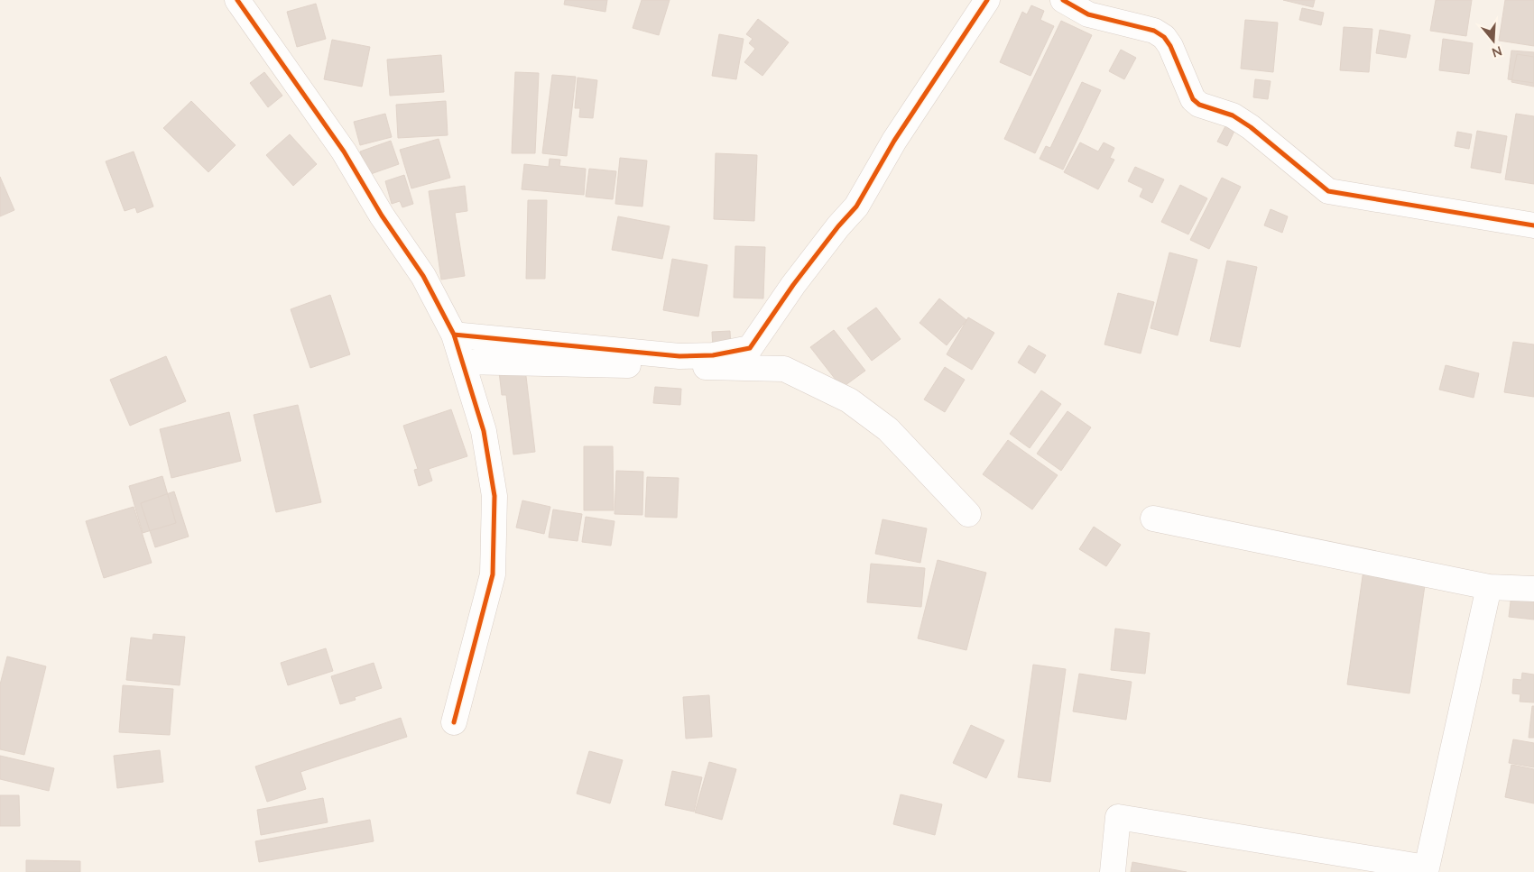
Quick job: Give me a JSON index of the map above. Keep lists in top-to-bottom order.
{
  "north": "bottom"
}
